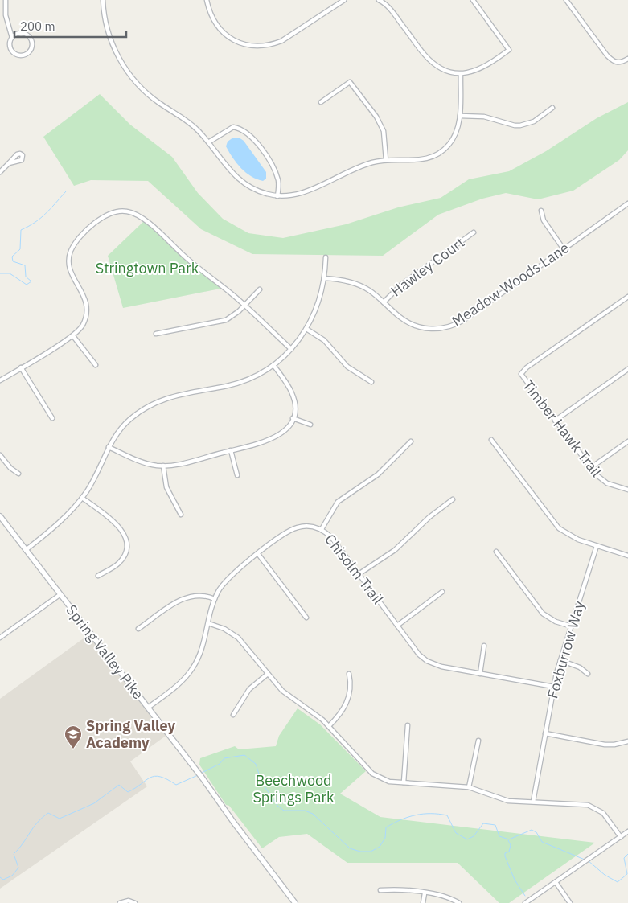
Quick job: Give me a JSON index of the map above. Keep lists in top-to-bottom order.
{
  "streets": {
    "street": [
      "Hawley Court",
      "Meadow Woods Lane",
      "Timber Hawk Trail",
      "Chisolm Trail",
      "Foxburrow Way",
      "Spring Valley Pike"
    ]
  },
  "crossings": [
    ["Hawley Court", "Meadow Woods Lane"],
    ["Chisolm Trail", "Foxburrow Way"],
    ["Chisolm Trail", "Spring Valley Pike"]
  ],
  "parks": ["Stringtown Park", "Beechwood Springs Park"],
  "places": {
    "school or university": ["Spring Valley Academy"]
  },
  "scale_bar": "200 m"
}
